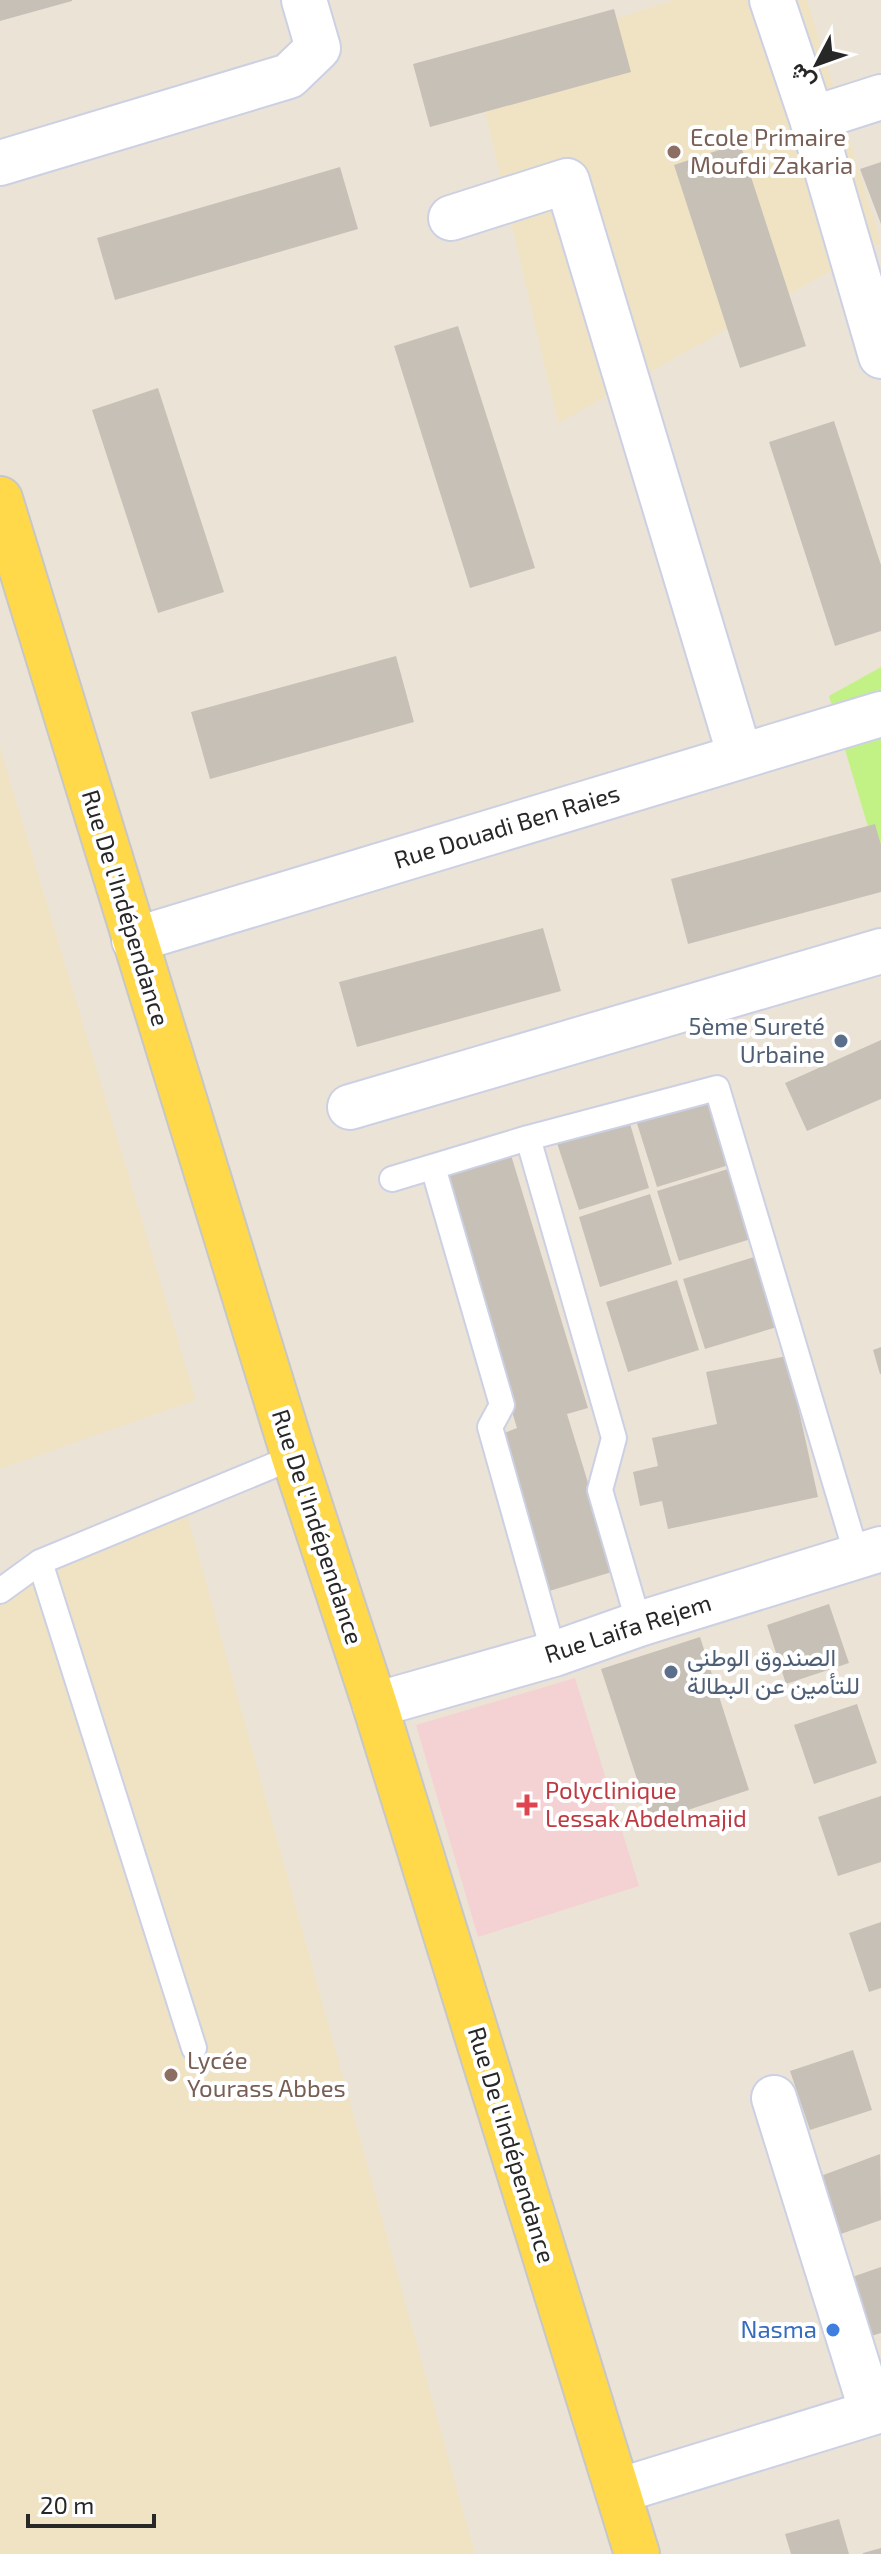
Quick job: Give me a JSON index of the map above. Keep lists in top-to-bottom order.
{
  "streets": {
    "main road": ["Rue De l'Indépendance"],
    "street": ["Rue Douadi Ben Raies", "Rue Laifa Rejem"]
  },
  "crossings": [
    ["Rue Douadi Ben Raies", "Rue De l'Indépendance"],
    ["Rue De l'Indépendance", "Rue Laifa Rejem"]
  ],
  "places": {
    "other": [
      "Ecole Primaire Moufdi Zakaria",
      "5ème Sureté Urbaine",
      "الصندوق الوطني للتأمين عن البطالة",
      "Lycée Yourass Abbes",
      "Nasma"
    ],
    "health": ["Polyclinique Lessak Abdelmajid"]
  },
  "scale_bar": "20 m",
  "north": "bottom left"
}
